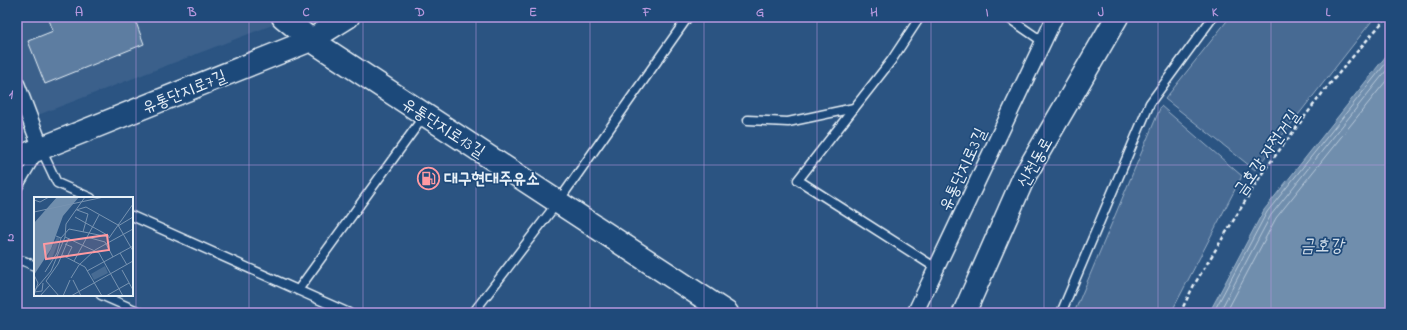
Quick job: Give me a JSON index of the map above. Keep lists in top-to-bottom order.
{
  "streets": {
    "street": [
      "유통단지로7길",
      "유통단지로13길",
      "신천동로",
      "유통단지로3길"
    ],
    "path": ["금호강 자전거길"]
  },
  "crossings": [
    ["유통단지로7길", "유통단지로13길"]
  ],
  "water": ["금호강"],
  "places": {
    "fuel station": ["대구현대주유소"]
  },
  "grid": {
    "columns": [
      "A",
      "B",
      "C",
      "D",
      "E",
      "F",
      "G",
      "H",
      "I",
      "J",
      "K",
      "L"
    ],
    "rows": ["1", "2"]
  }
}
